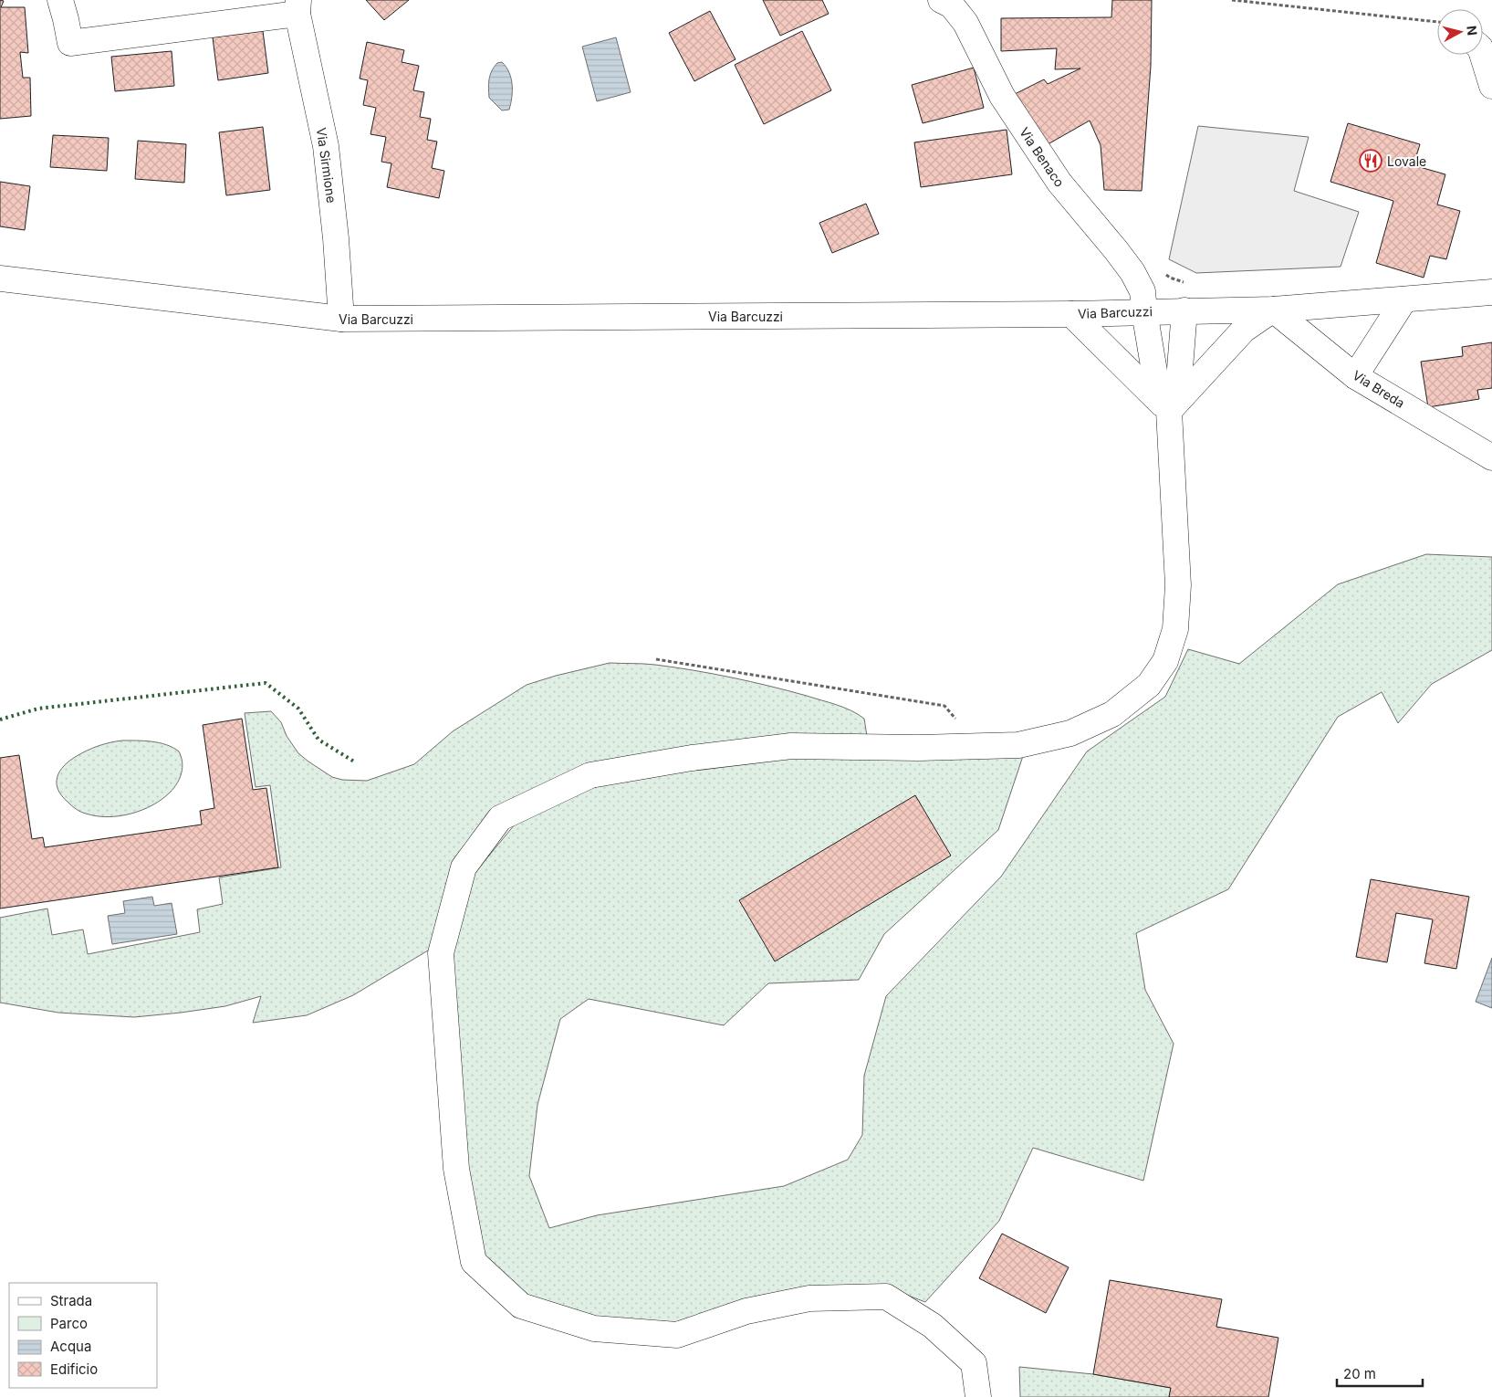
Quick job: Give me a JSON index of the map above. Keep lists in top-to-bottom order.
{
  "streets": {
    "street": [
      "Via Benaco",
      "Via Sirmione",
      "Via Barcuzzi",
      "Via Breda"
    ]
  },
  "crossings": [
    ["Via Benaco", "Via Barcuzzi"],
    ["Via Sirmione", "Via Barcuzzi"],
    ["Via Barcuzzi", "Via Breda"]
  ],
  "places": {
    "restaurant": ["Lovale"]
  },
  "legend": [
    "Strada",
    "Parco",
    "Acqua",
    "Edificio"
  ],
  "scale_bar": "20 m",
  "north": "right"
}
